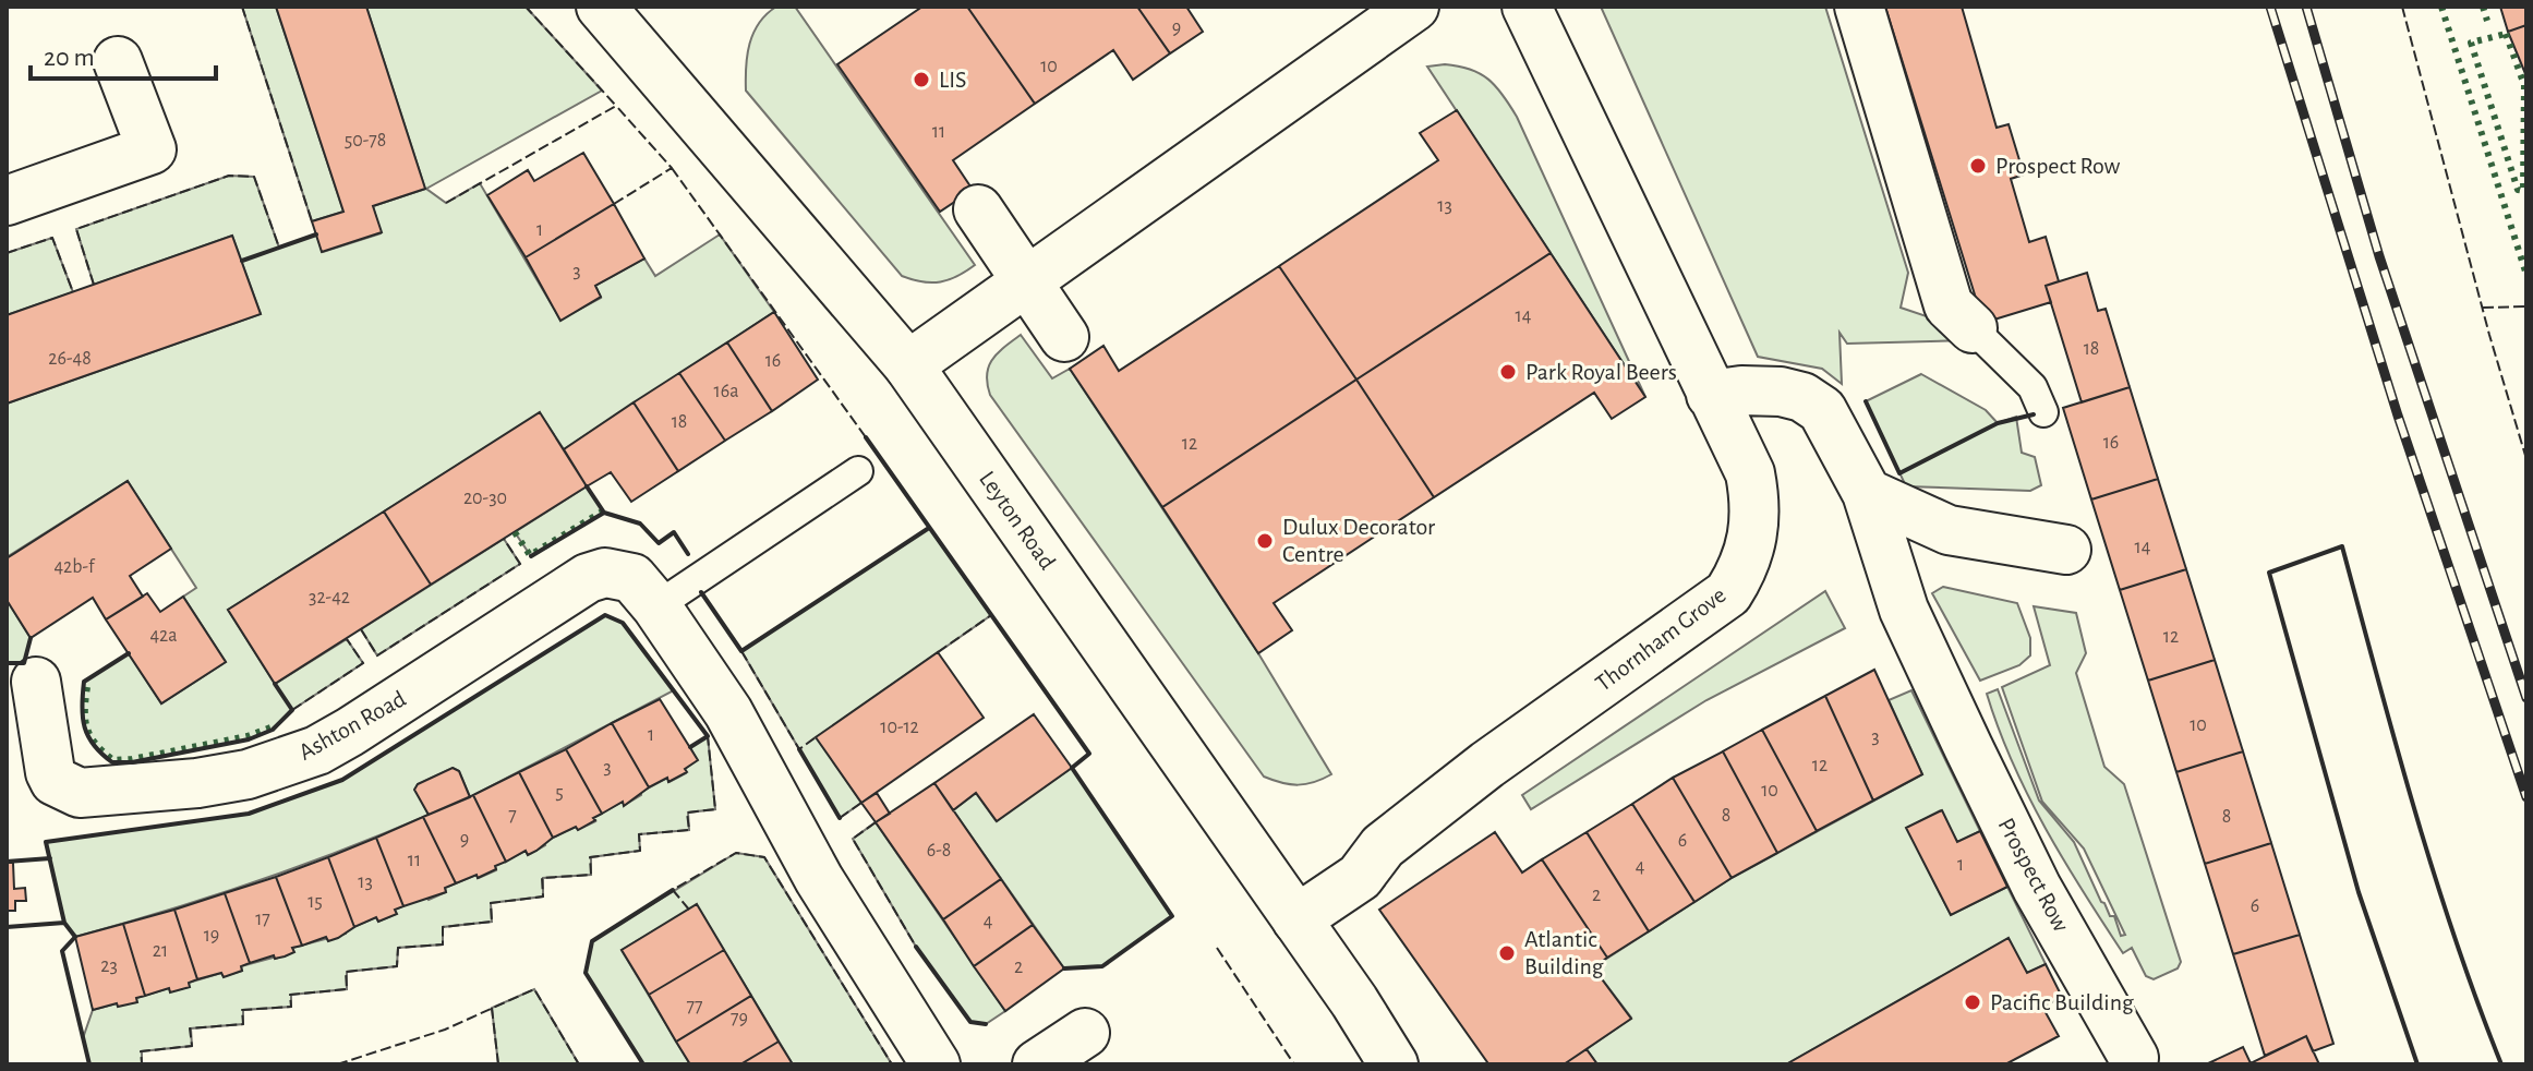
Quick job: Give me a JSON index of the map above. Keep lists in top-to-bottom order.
{
  "streets": {
    "street": [
      "Leyton Road",
      "Thornham Grove",
      "Ashton Road",
      "Prospect Row"
    ]
  },
  "crossings": [
    ["Leyton Road", "Thornham Grove"],
    ["Thornham Grove", "Prospect Row"]
  ],
  "places": [
    "LIS",
    "Prospect Row",
    "Park Royal Beers",
    "Dulux Decorator Centre",
    "Atlantic Building",
    "Pacific Building"
  ],
  "house_numbers": [
    "9",
    "10",
    "11",
    "50-78",
    "13",
    "1",
    "3",
    "14",
    "18",
    "26-48",
    "16",
    "16a",
    "18",
    "16",
    "12",
    "20-30",
    "14",
    "42b-f",
    "32-42",
    "42a",
    "12",
    "10",
    "10-12",
    "1",
    "3",
    "12",
    "3",
    "10",
    "5",
    "7",
    "8",
    "8",
    "9",
    "6",
    "6-8",
    "11",
    "1",
    "4",
    "13",
    "2",
    "15",
    "6",
    "17",
    "4",
    "19",
    "21",
    "23",
    "2",
    "77",
    "79"
  ],
  "scale_bar": "20 m"
}
